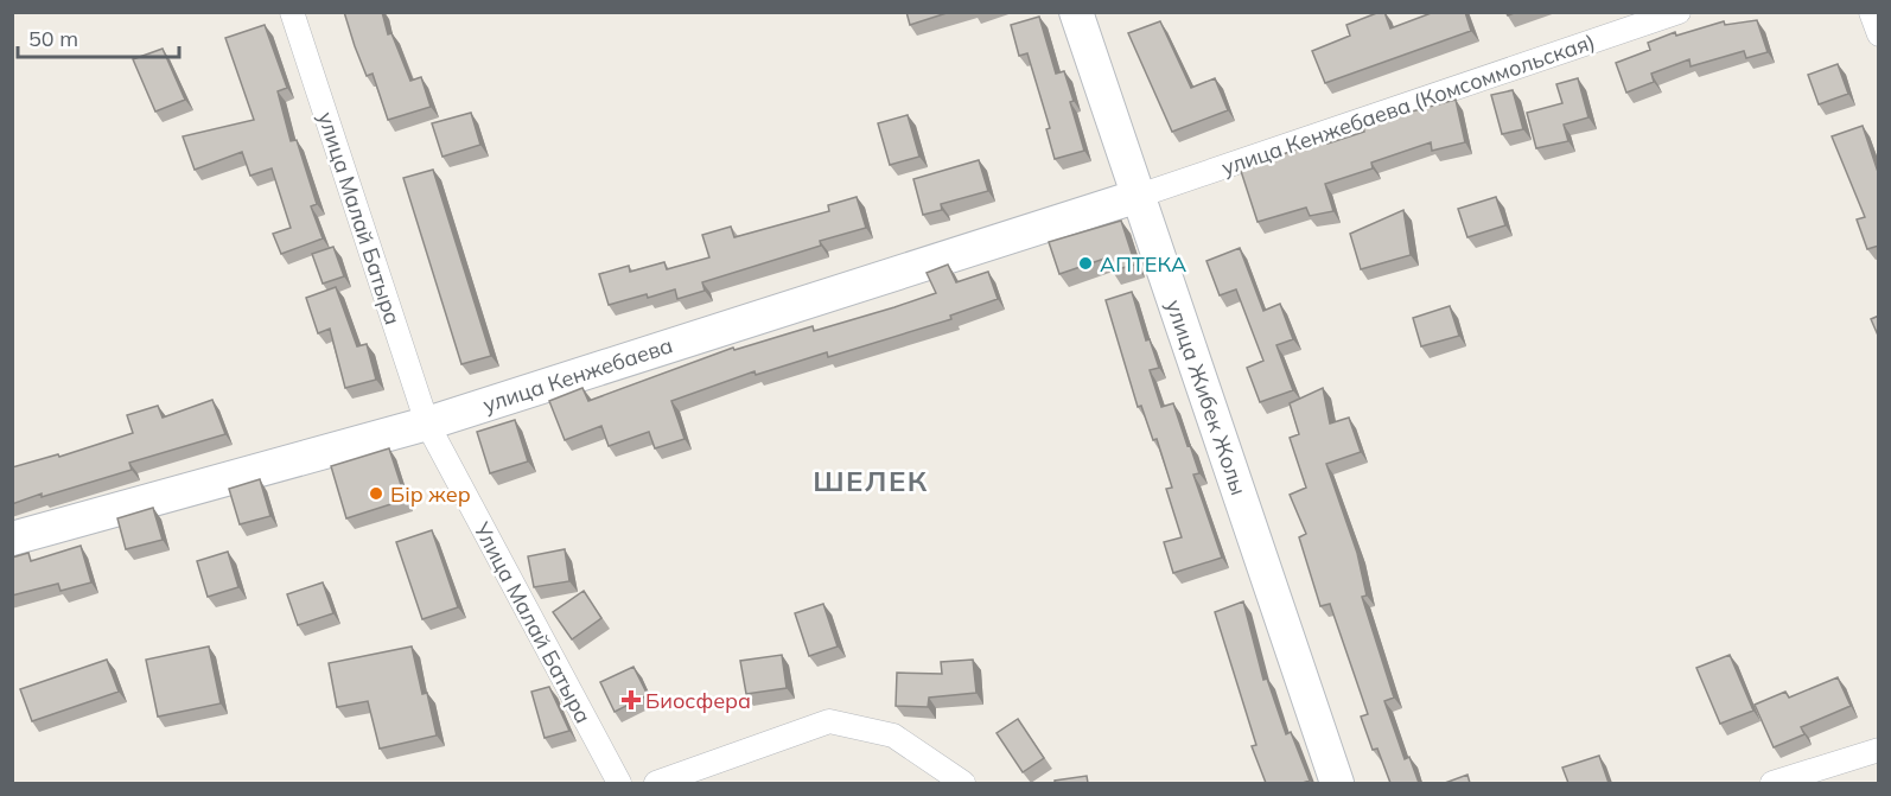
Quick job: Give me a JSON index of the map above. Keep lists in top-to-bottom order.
{
  "streets": {
    "street": [
      "улица Кенжебаева (Комсоммольская)",
      "улица Малай Батыра",
      "улица Кенжебаева",
      "улица Жибек Жолы",
      "Улица Малай Батыра"
    ]
  },
  "crossings": [
    ["улица Кенжебаева (Комсоммольская)", "улица Кенжебаева"],
    ["улица Кенжебаева (Комсоммольская)", "улица Жибек Жолы"],
    ["улица Малай Батыра", "улица Кенжебаева"],
    ["улица Малай Батыра", "Улица Малай Батыра"],
    ["улица Кенжебаева", "улица Жибек Жолы"],
    ["улица Кенжебаева", "Улица Малай Батыра"]
  ],
  "districts": ["ШЕЛЕК"],
  "places": {
    "other": ["АПТЕКА", "Бір жер"],
    "health": ["Биосфера"]
  },
  "scale_bar": "50 m"
}
